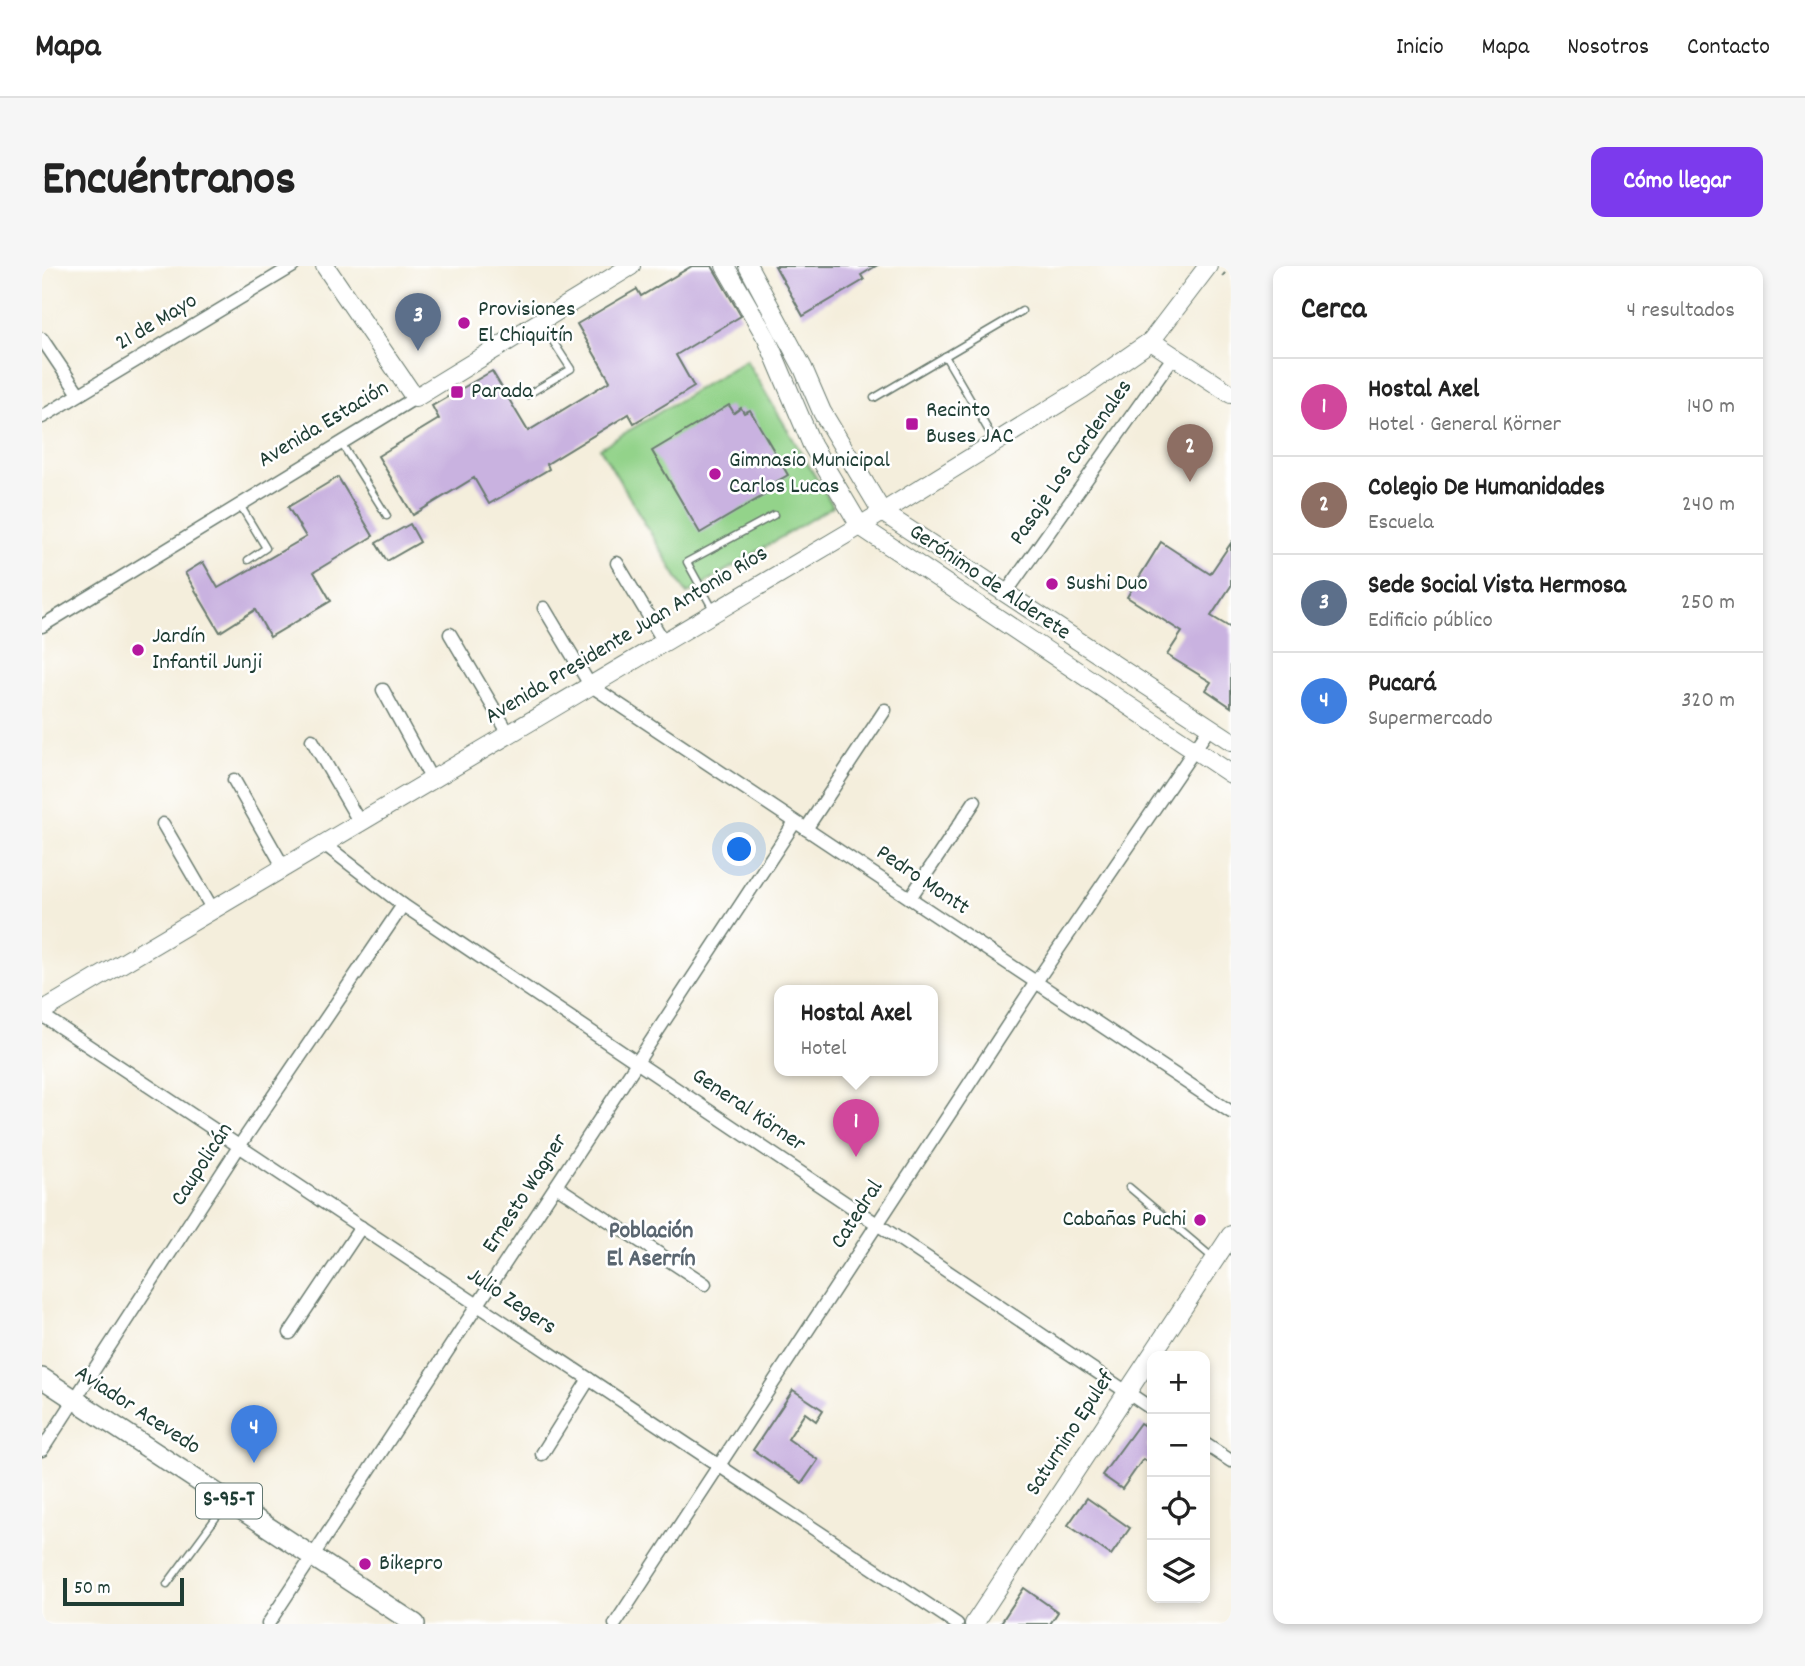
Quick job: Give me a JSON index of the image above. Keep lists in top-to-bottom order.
{
  "streets": {
    "main road": [
      "Avenida Estación",
      "Gerónimo de Alderete",
      "Avenida Presidente Juan Antonio Ríos",
      "Aviador Acevedo",
      "Saturnino Epulef",
      "S-95-T"
    ],
    "street": [
      "21 de Mayo",
      "Pasaje Los Cardenales",
      "Pedro Montt",
      "General Körner",
      "Caupolicán",
      "Ernesto Wagner",
      "Catedral",
      "Julio Zegers"
    ]
  },
  "crossings": [
    ["Pasaje Los Cardenales", "Gerónimo de Alderete"],
    ["Gerónimo de Alderete", "Avenida Presidente Juan Antonio Ríos"],
    ["Gerónimo de Alderete", "Catedral"],
    ["Avenida Presidente Juan Antonio Ríos", "Pedro Montt"],
    ["Avenida Presidente Juan Antonio Ríos", "General Körner"],
    ["Avenida Presidente Juan Antonio Ríos", "Julio Zegers"],
    ["Pedro Montt", "Ernesto Wagner"],
    ["Pedro Montt", "Catedral"],
    ["General Körner", "Caupolicán"],
    ["General Körner", "Ernesto Wagner"],
    ["General Körner", "Catedral"],
    ["General Körner", "Saturnino Epulef"],
    ["Caupolicán", "Julio Zegers"],
    ["Caupolicán", "Aviador Acevedo"],
    ["Ernesto Wagner", "Julio Zegers"],
    ["Ernesto Wagner", "Aviador Acevedo"],
    ["Catedral", "Julio Zegers"]
  ],
  "districts": ["Población El Aserrín"],
  "places": {
    "other": [
      "Provisiones El Chiquitín",
      "Gimnasio Municipal Carlos Lucas",
      "Sushi Duo",
      "Jardín Infantil Junji",
      "Cabañas Puchi",
      "Bikepro"
    ],
    "transit": ["Parada", "Recinto Buses JAC"]
  },
  "scale_bar": "50 m",
  "page": {
    "header": "Mapa",
    "nav": [
      "Inicio",
      "Mapa",
      "Nosotros",
      "Contacto"
    ],
    "title": "Encuéntranos",
    "buttons": "Cómo llegar",
    "heading": ["Cerca", "4 resultados"],
    "pins": [
      "3",
      "2",
      "1",
      "4"
    ],
    "list": [
      {
        "mark": "1",
        "name": "Hostal Axel",
        "note": "Hotel · General Körner",
        "value": "140 m"
      },
      {
        "mark": "2",
        "name": "Colegio De Humanidades",
        "note": "Escuela",
        "value": "240 m"
      },
      {
        "mark": "3",
        "name": "Sede Social Vista Hermosa",
        "note": "Edificio público",
        "value": "250 m"
      },
      {
        "mark": "4",
        "name": "Pucará",
        "note": "Supermercado",
        "value": "320 m"
      }
    ],
    "popup": ["Hostal Axel", "Hotel"],
    "map_buttons": ["+", "−"],
    "scale": "50 m"
  }
}
